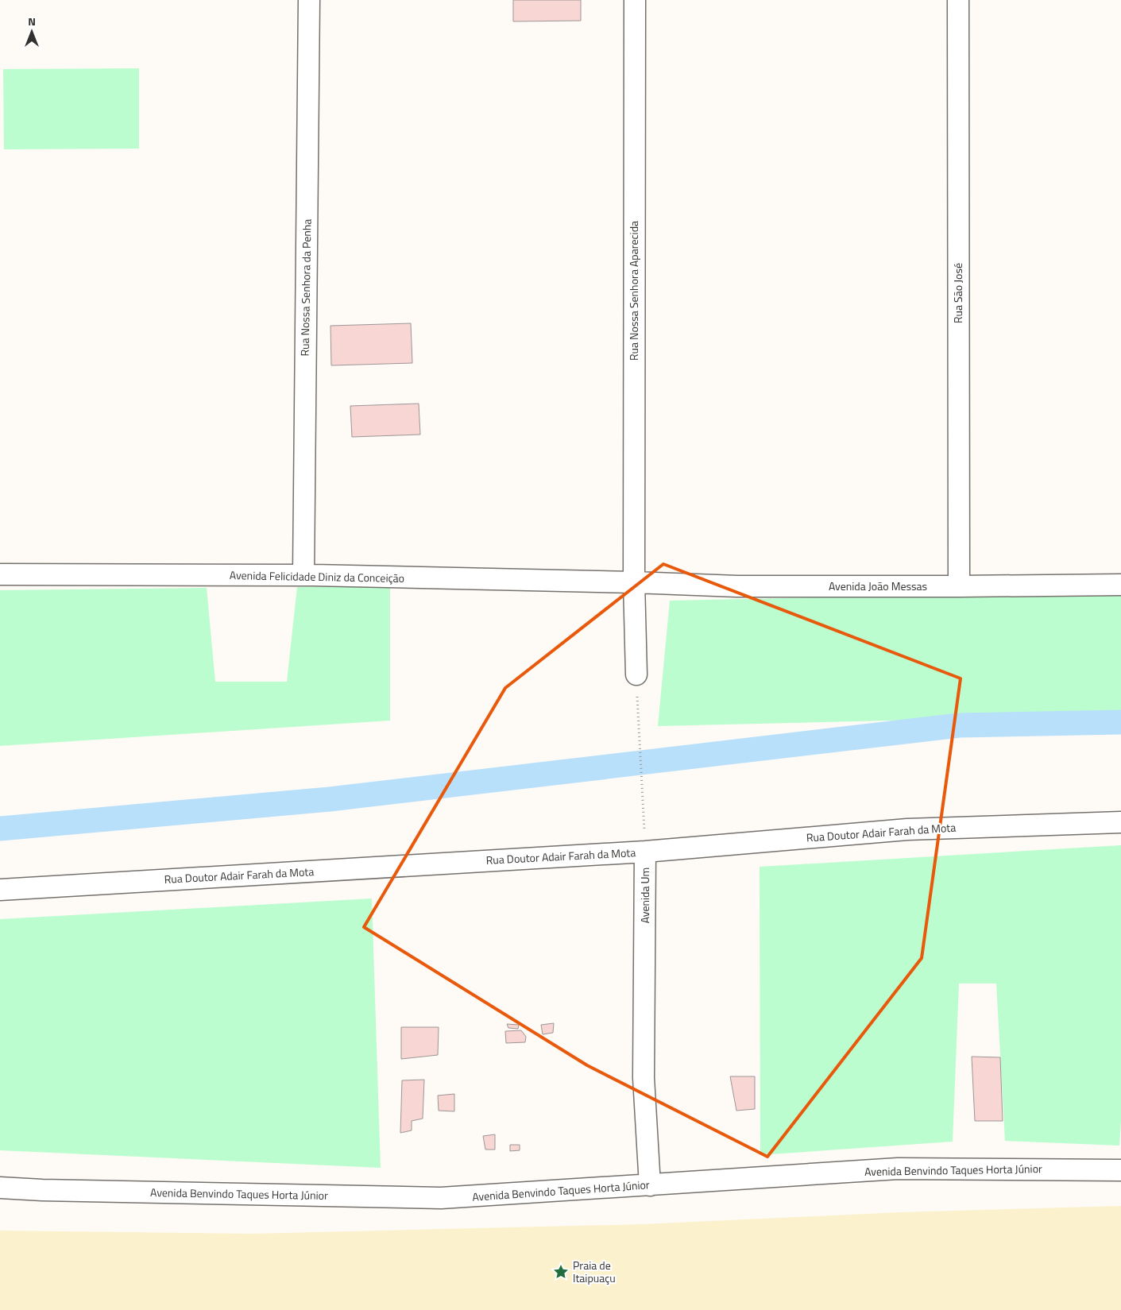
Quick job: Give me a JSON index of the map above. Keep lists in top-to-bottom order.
{
  "streets": {
    "street": [
      "Rua Nossa Senhora da Penha",
      "Rua Nossa Senhora Aparecida",
      "Rua São José",
      "Avenida Felicidade Diniz da Conceição",
      "Avenida João Messas",
      "Rua Doutor Adair Farah da Mota",
      "Avenida Um",
      "Avenida Benvindo Taques Horta Júnior"
    ]
  },
  "crossings": [
    ["Rua Nossa Senhora da Penha", "Avenida Felicidade Diniz da Conceição"],
    ["Rua Nossa Senhora Aparecida", "Avenida Felicidade Diniz da Conceição"],
    ["Rua Nossa Senhora Aparecida", "Avenida João Messas"],
    ["Rua São José", "Avenida João Messas"],
    ["Avenida Felicidade Diniz da Conceição", "Avenida João Messas"],
    ["Rua Doutor Adair Farah da Mota", "Avenida Um"],
    ["Avenida Um", "Avenida Benvindo Taques Horta Júnior"]
  ],
  "places": {
    "place": ["Praia de Itaipuaçu"]
  },
  "north": "top"
}
